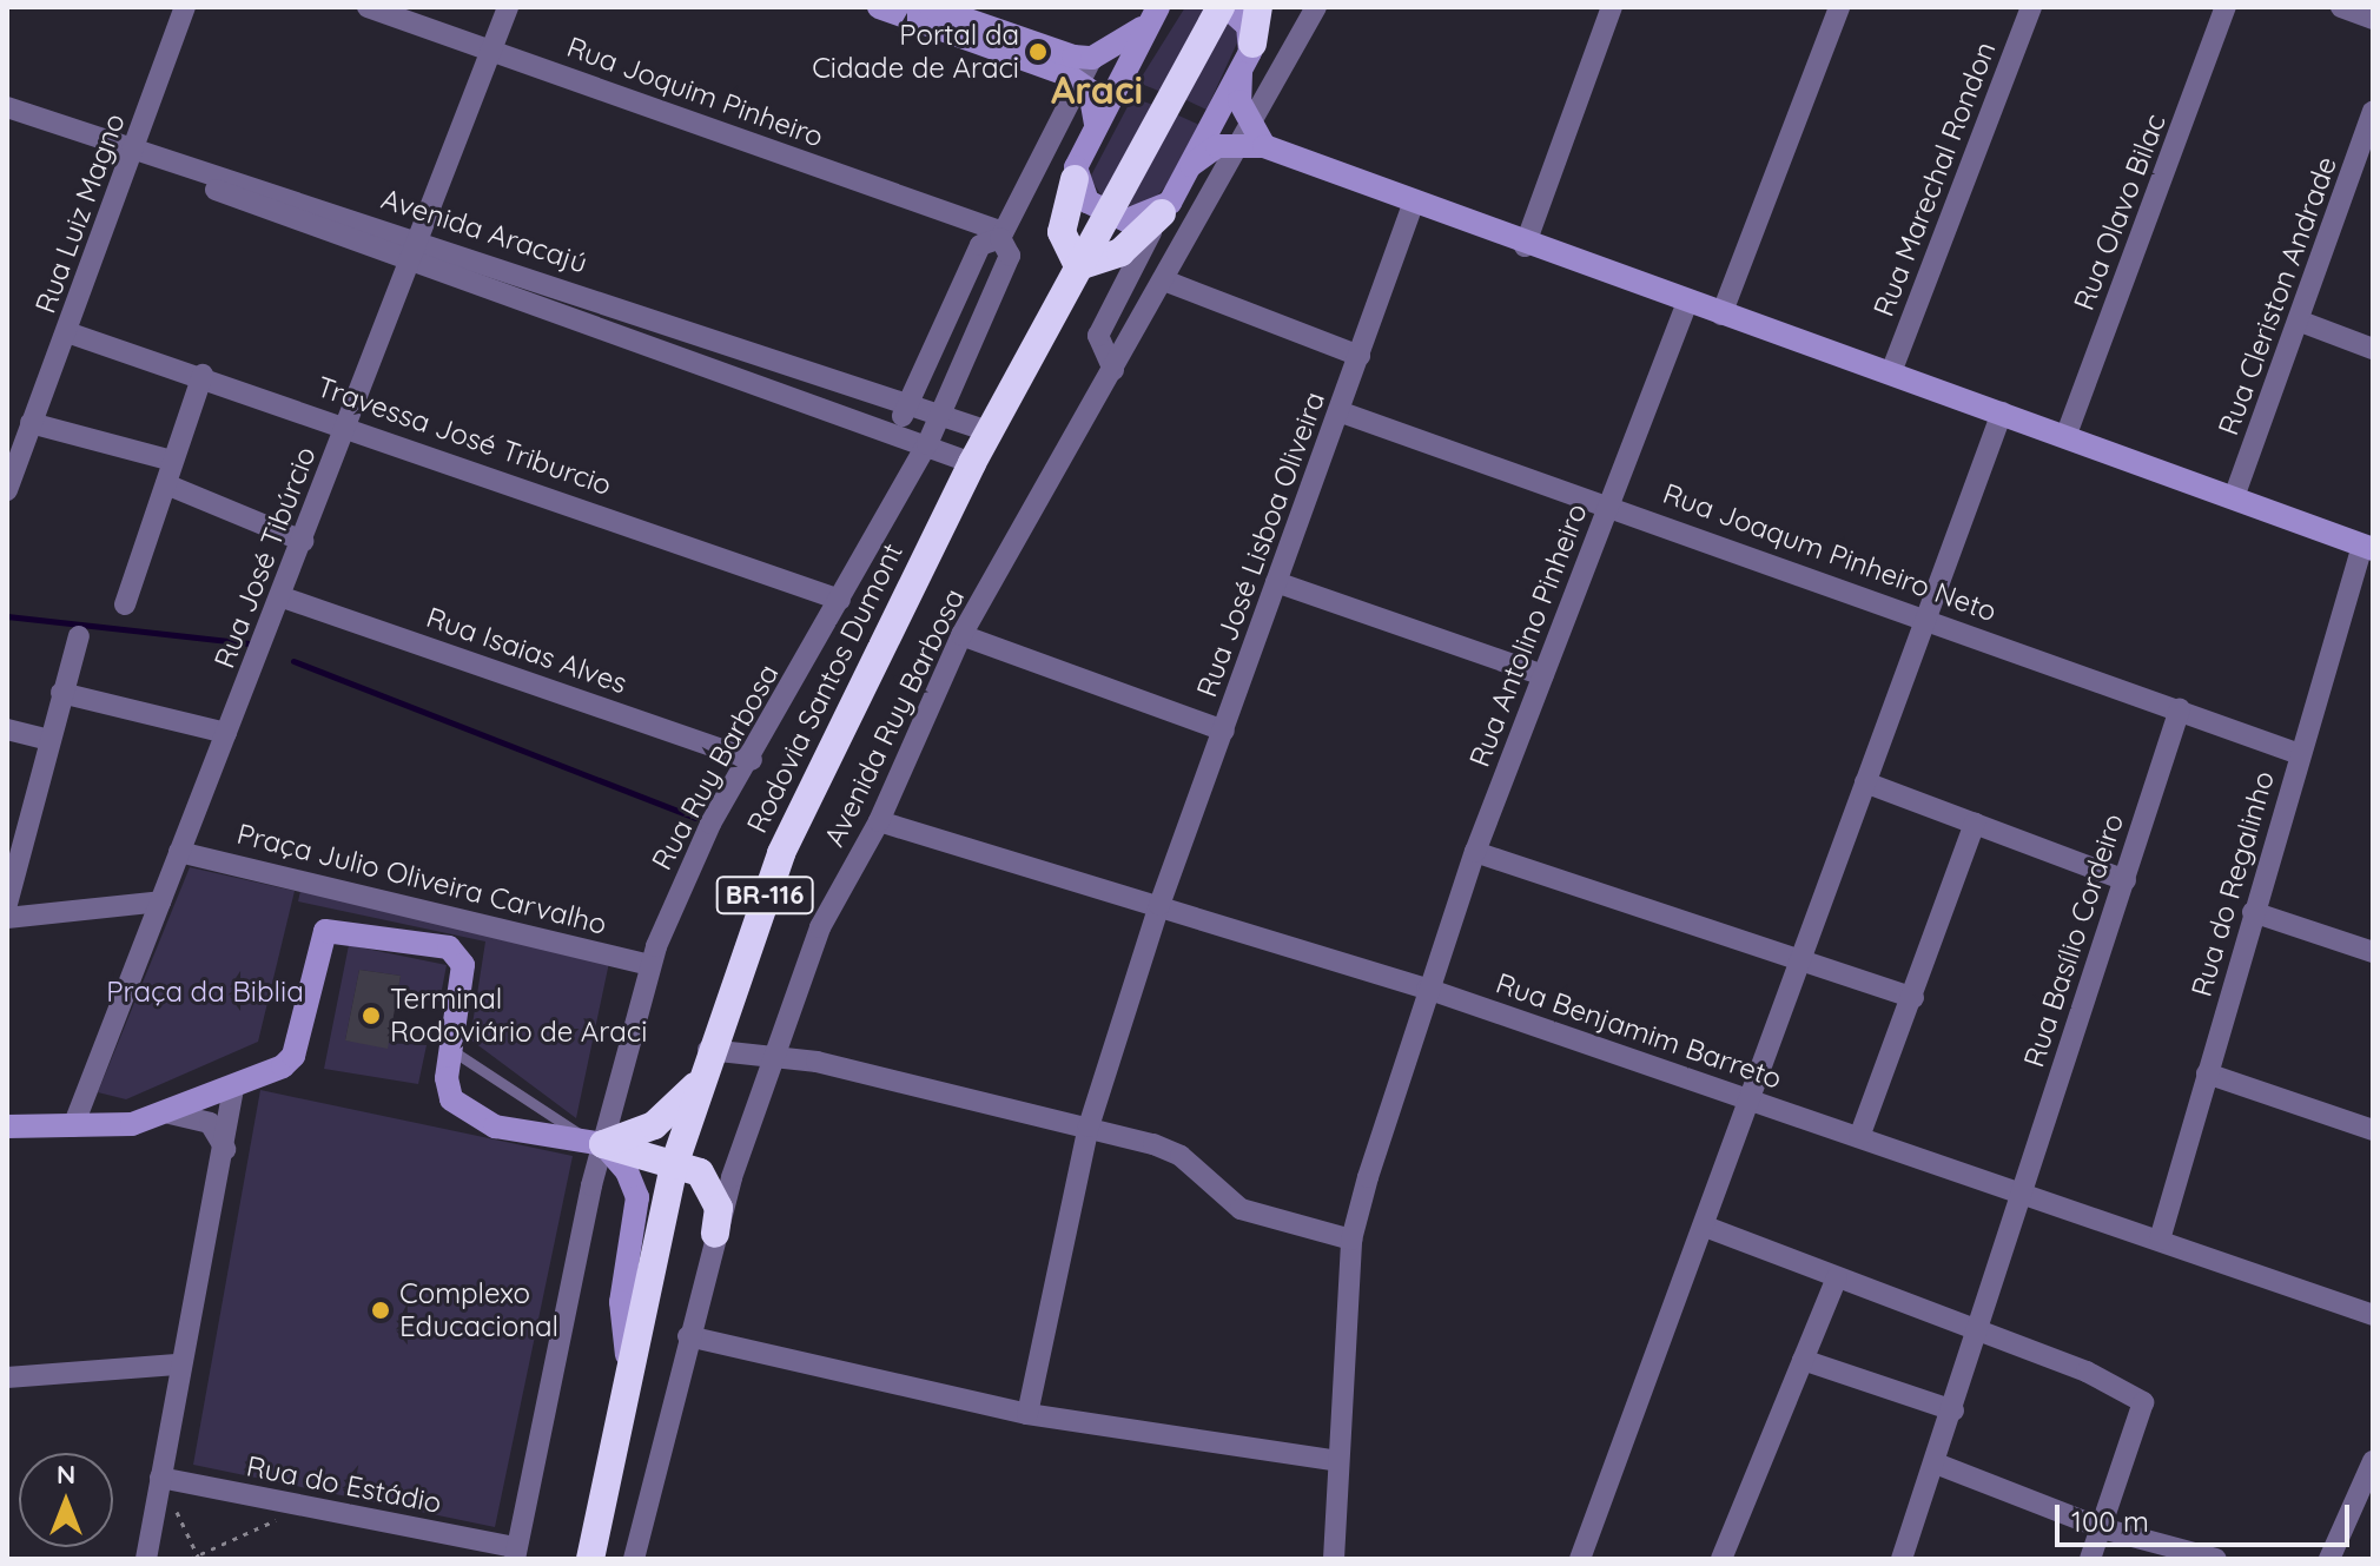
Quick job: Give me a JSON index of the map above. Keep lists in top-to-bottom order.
{
  "streets": {
    "highway": ["Rodovia Santos Dumont", "BR-116"],
    "street": [
      "Rua Joquim Pinheiro",
      "Rua Marechal Rondon",
      "Rua Olavo Bilac",
      "Rua Luiz Magno",
      "Avenida Aracajú",
      "Rua Cleriston Andrade",
      "Travessa José Triburcio",
      "Rua José Lisboa Oliveira",
      "Rua Joaqum Pinheiro Neto",
      "Rua José Tibúrcio",
      "Rua Antolino Pinheiro",
      "Rua Isaias Alves",
      "Avenida Ruy Barbosa",
      "Rua Ruy Barbosa",
      "Praça Julio Oliveira Carvalho",
      "Rua do Regalinho",
      "Rua Basílio Cordeiro",
      "Rua Benjamim Barreto",
      "Rua do Estádio"
    ]
  },
  "crossings": [
    ["Rua Joquim Pinheiro", "Rua José Tibúrcio"],
    ["Rua Joquim Pinheiro", "Rua Ruy Barbosa"],
    ["Rua Luiz Magno", "Avenida Aracajú"],
    ["Rua Luiz Magno", "Travessa José Triburcio"],
    ["Avenida Aracajú", "Rua José Tibúrcio"],
    ["Avenida Aracajú", "Rodovia Santos Dumont"],
    ["Avenida Aracajú", "Rua Ruy Barbosa"],
    ["Travessa José Triburcio", "Rua José Tibúrcio"],
    ["Travessa José Triburcio", "Rua Ruy Barbosa"],
    ["Rua José Lisboa Oliveira", "Rua Joaqum Pinheiro Neto"],
    ["Rua José Lisboa Oliveira", "Rua Benjamim Barreto"],
    ["Rua Joaqum Pinheiro Neto", "Rua Antolino Pinheiro"],
    ["Rua Joaqum Pinheiro Neto", "Rua do Regalinho"],
    ["Rua Joaqum Pinheiro Neto", "Rua Basílio Cordeiro"],
    ["Rua José Tibúrcio", "Rua Isaias Alves"],
    ["Rua José Tibúrcio", "Praça Julio Oliveira Carvalho"],
    ["Rua Antolino Pinheiro", "Rua Benjamim Barreto"],
    ["Rua Isaias Alves", "Rua Ruy Barbosa"],
    ["Avenida Ruy Barbosa", "Rua Benjamim Barreto"],
    ["Rua Ruy Barbosa", "Praça Julio Oliveira Carvalho"],
    ["Rua Ruy Barbosa", "Rua do Estádio"],
    ["Rua do Regalinho", "Rua Benjamim Barreto"],
    ["Rua Basílio Cordeiro", "Rua Benjamim Barreto"]
  ],
  "districts": ["Araci"],
  "parks": ["Praça da Biblia"],
  "places": ["Portal da Cidade de Araci", "Terminal Rodoviário de Araci", "Complexo Educacional"],
  "scale_bar": "100 m",
  "north": "top"
}
